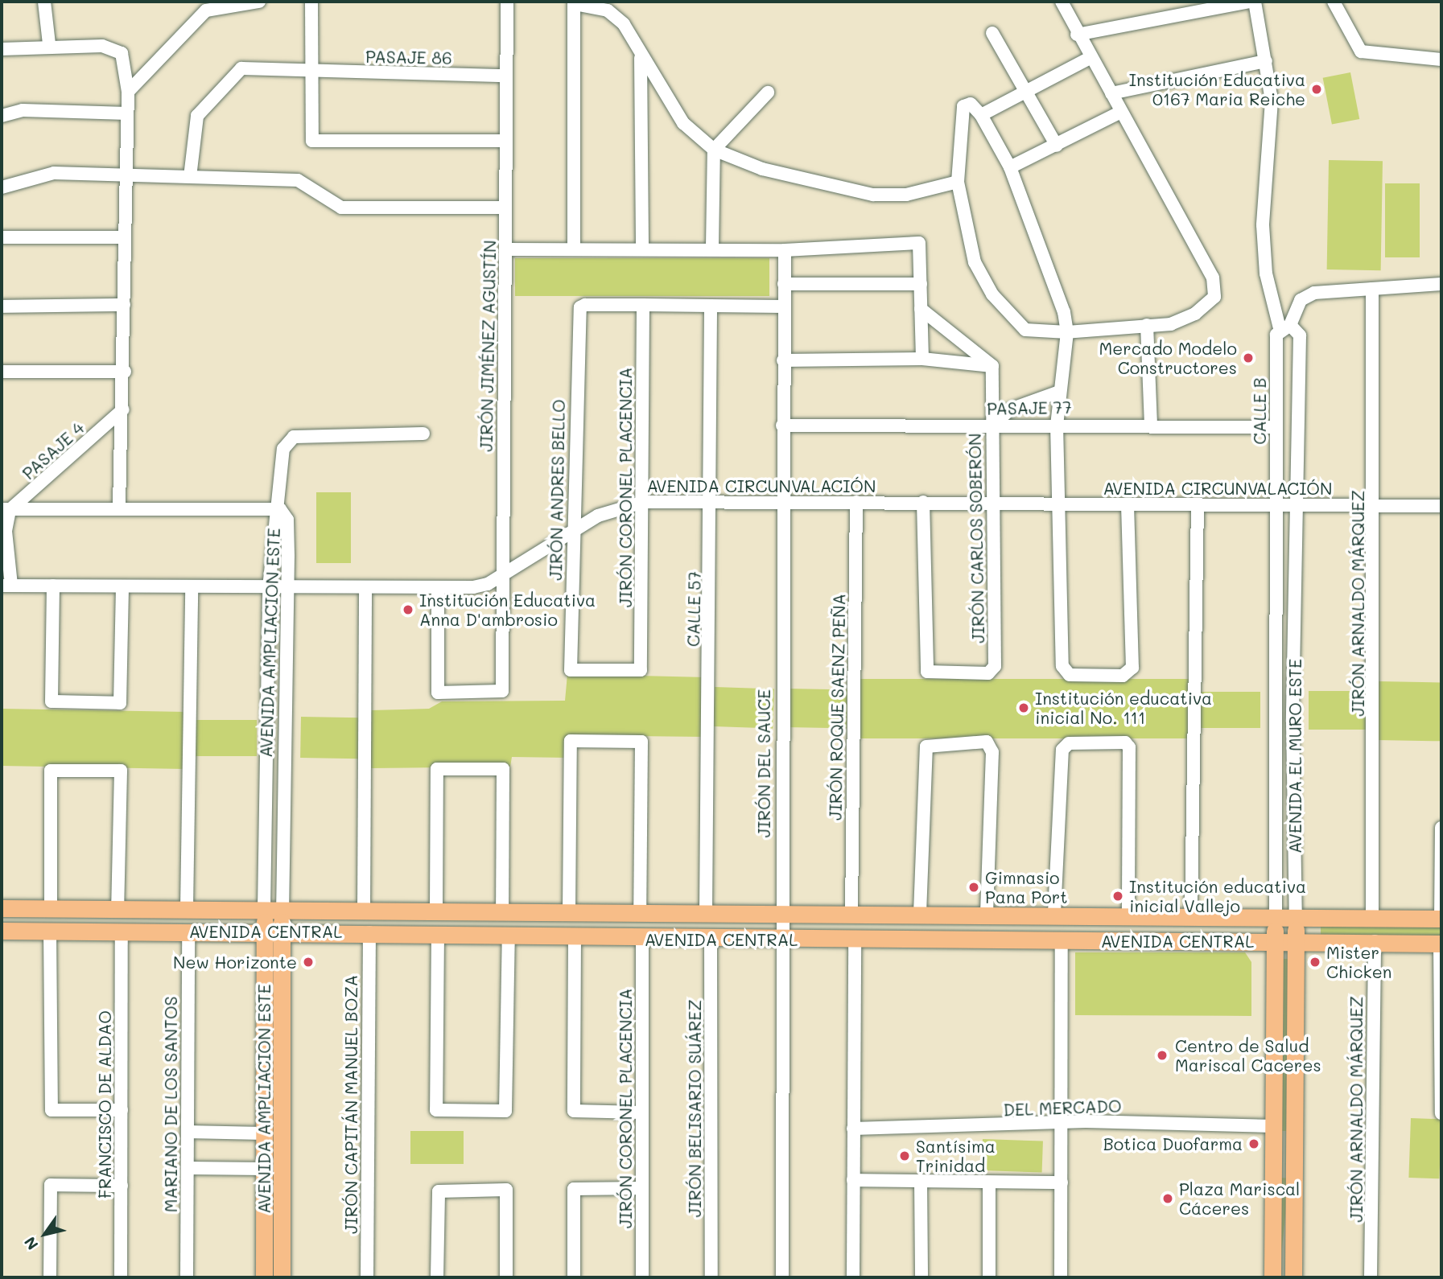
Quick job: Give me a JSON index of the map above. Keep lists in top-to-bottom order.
{
  "streets": {
    "main road": ["AVENIDA AMPLIACION ESTE", "AVENIDA EL MURO ESTE", "AVENIDA CENTRAL"],
    "street": [
      "PASAJE 86",
      "JIRÓN JIMÉNEZ AGUSTÍN",
      "PASAJE 77",
      "CALLE B",
      "PASAJE 4",
      "AVENIDA CIRCUNVALACIÓN",
      "JIRÓN CORONEL PLACENCIA",
      "JIRÓN ANDRES BELLO",
      "JIRÓN CARLOS SOBERÓN",
      "JIRÓN ARNALDO MÁRQUEZ",
      "CALLE 57",
      "JIRÓN ROQUE SAENZ PEÑA",
      "JIRÓN DEL SAUCE",
      "FRANCISCO DE ALDAO",
      "MARIANO DE LOS SANTOS",
      "JIRÓN CAPITÁN MANUEL BOZA",
      "DEL MERCADO",
      "JIRÓN BELISARIO SUÁREZ"
    ]
  },
  "crossings": [
    ["PASAJE 86", "JIRÓN JIMÉNEZ AGUSTÍN"],
    ["JIRÓN JIMÉNEZ AGUSTÍN", "AVENIDA CIRCUNVALACIÓN"],
    ["PASAJE 77", "CALLE B"],
    ["PASAJE 77", "JIRÓN CARLOS SOBERÓN"],
    ["PASAJE 77", "JIRÓN DEL SAUCE"],
    ["CALLE B", "AVENIDA CIRCUNVALACIÓN"],
    ["CALLE B", "JIRÓN ARNALDO MÁRQUEZ"],
    ["CALLE B", "AVENIDA EL MURO ESTE"],
    ["AVENIDA CIRCUNVALACIÓN", "JIRÓN CORONEL PLACENCIA"],
    ["AVENIDA CIRCUNVALACIÓN", "JIRÓN ANDRES BELLO"],
    ["AVENIDA CIRCUNVALACIÓN", "JIRÓN CARLOS SOBERÓN"],
    ["AVENIDA CIRCUNVALACIÓN", "JIRÓN ARNALDO MÁRQUEZ"],
    ["AVENIDA CIRCUNVALACIÓN", "CALLE 57"],
    ["AVENIDA CIRCUNVALACIÓN", "AVENIDA AMPLIACION ESTE"],
    ["AVENIDA CIRCUNVALACIÓN", "JIRÓN ROQUE SAENZ PEÑA"],
    ["AVENIDA CIRCUNVALACIÓN", "AVENIDA EL MURO ESTE"],
    ["AVENIDA CIRCUNVALACIÓN", "JIRÓN DEL SAUCE"],
    ["JIRÓN CORONEL PLACENCIA", "JIRÓN ANDRES BELLO"],
    ["JIRÓN CORONEL PLACENCIA", "AVENIDA CENTRAL"],
    ["JIRÓN ARNALDO MÁRQUEZ", "AVENIDA CENTRAL"],
    ["CALLE 57", "AVENIDA CENTRAL"],
    ["AVENIDA AMPLIACION ESTE", "AVENIDA CENTRAL"],
    ["JIRÓN ROQUE SAENZ PEÑA", "AVENIDA CENTRAL"],
    ["AVENIDA EL MURO ESTE", "AVENIDA CENTRAL"],
    ["AVENIDA EL MURO ESTE", "DEL MERCADO"],
    ["JIRÓN DEL SAUCE", "AVENIDA CENTRAL"],
    ["AVENIDA CENTRAL", "FRANCISCO DE ALDAO"],
    ["AVENIDA CENTRAL", "MARIANO DE LOS SANTOS"],
    ["AVENIDA CENTRAL", "JIRÓN CAPITÁN MANUEL BOZA"],
    ["AVENIDA CENTRAL", "JIRÓN BELISARIO SUÁREZ"]
  ],
  "places": [
    "Institución Educativa 0167 Maria Reiche",
    "Mercado Modelo Constructores",
    "Institución Educativa Anna D'ambrosio",
    "Institución educativa inicial No. 111",
    "Gimnasio Pana Port",
    "Institución educativa inicial Vallejo",
    "New Horizonte",
    "Mister Chicken",
    "Centro de Salud Mariscal Caceres",
    "Botica Duofarma",
    "Santísima Trinidad",
    "Plaza Mariscal Cáceres"
  ],
  "north": "bottom left"
}
